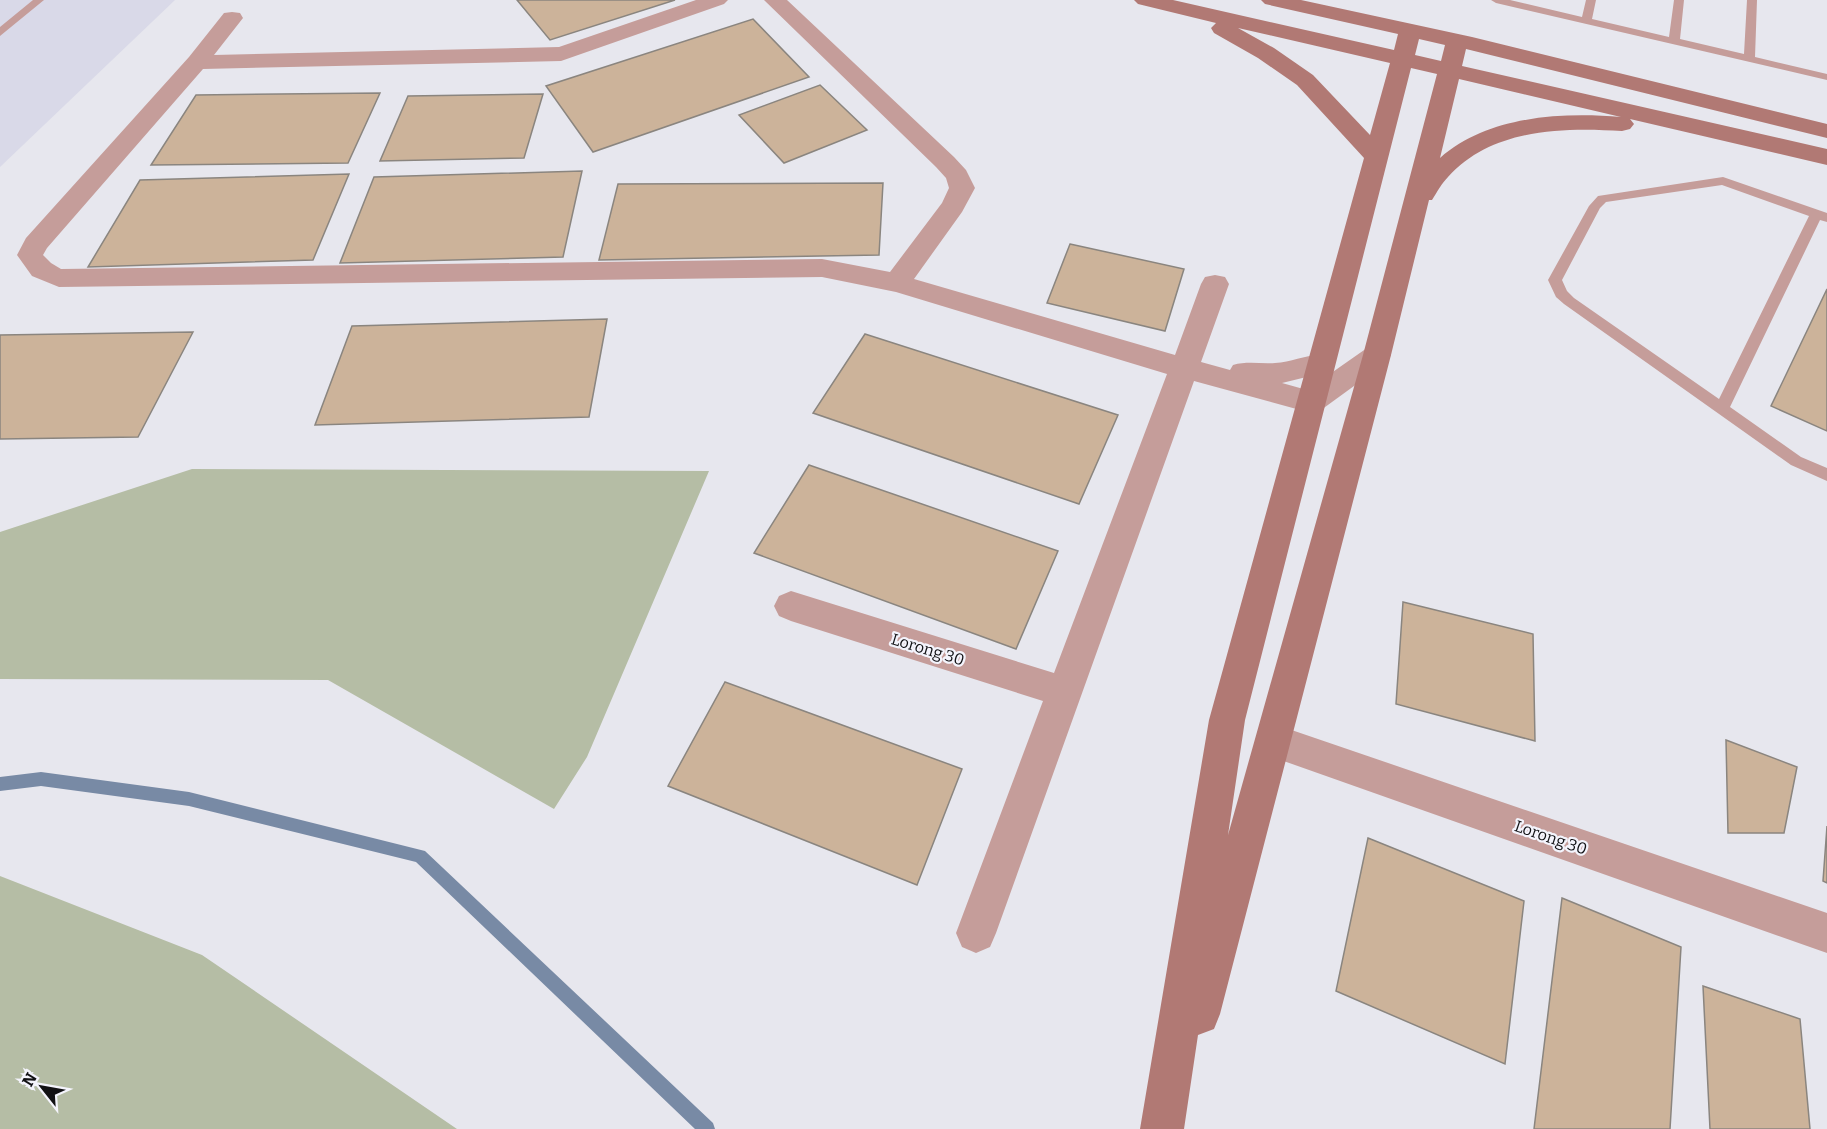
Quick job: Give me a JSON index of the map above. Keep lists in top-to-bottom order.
{
  "streets": {
    "street": ["Lorong 30"]
  },
  "north": "top left"
}
